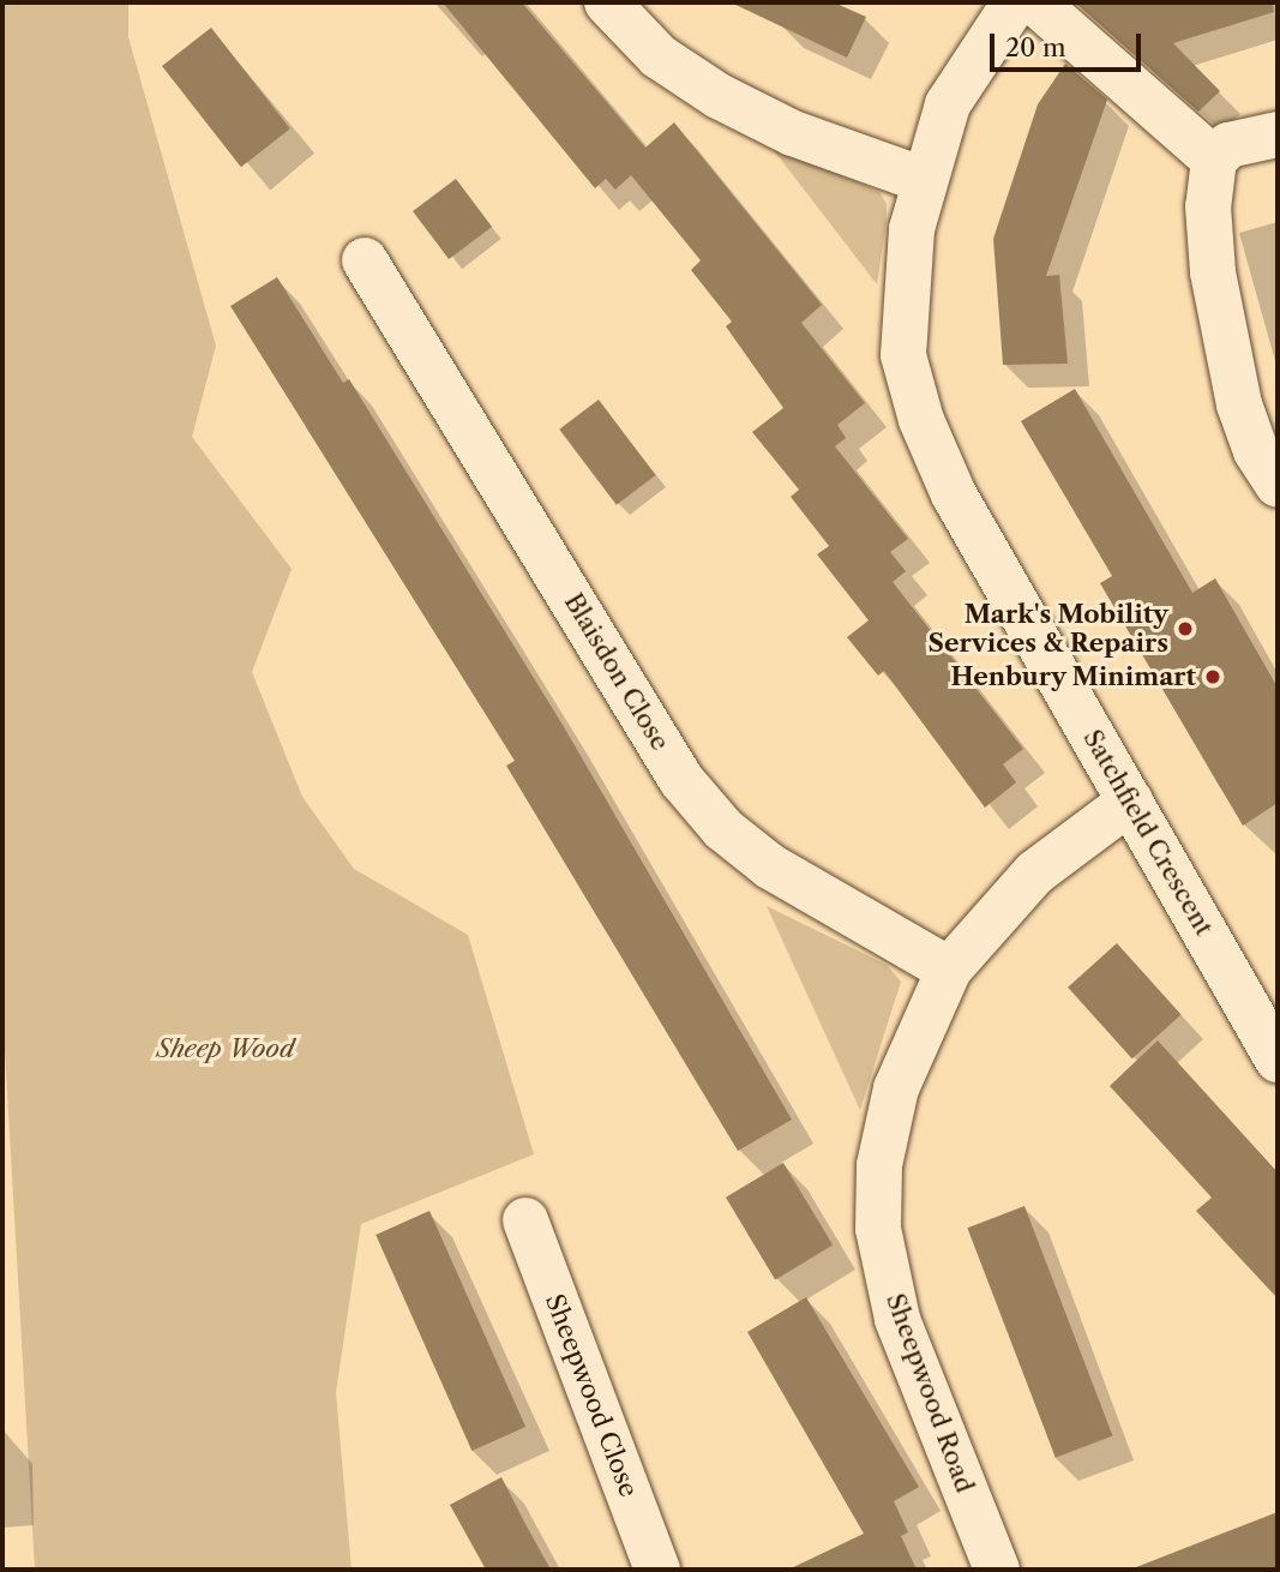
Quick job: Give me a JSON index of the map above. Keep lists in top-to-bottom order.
{
  "streets": {
    "street": [
      "Blaisdon Close",
      "Satchfield Crescent",
      "Sheepwood Road",
      "Sheepwood Close"
    ]
  },
  "crossings": [
    ["Blaisdon Close", "Sheepwood Road"],
    ["Satchfield Crescent", "Sheepwood Road"]
  ],
  "parks": ["Sheep Wood"],
  "places": ["Mark's Mobility Services & Repairs", "Henbury Minimart"],
  "scale_bar": "20 m"
}
